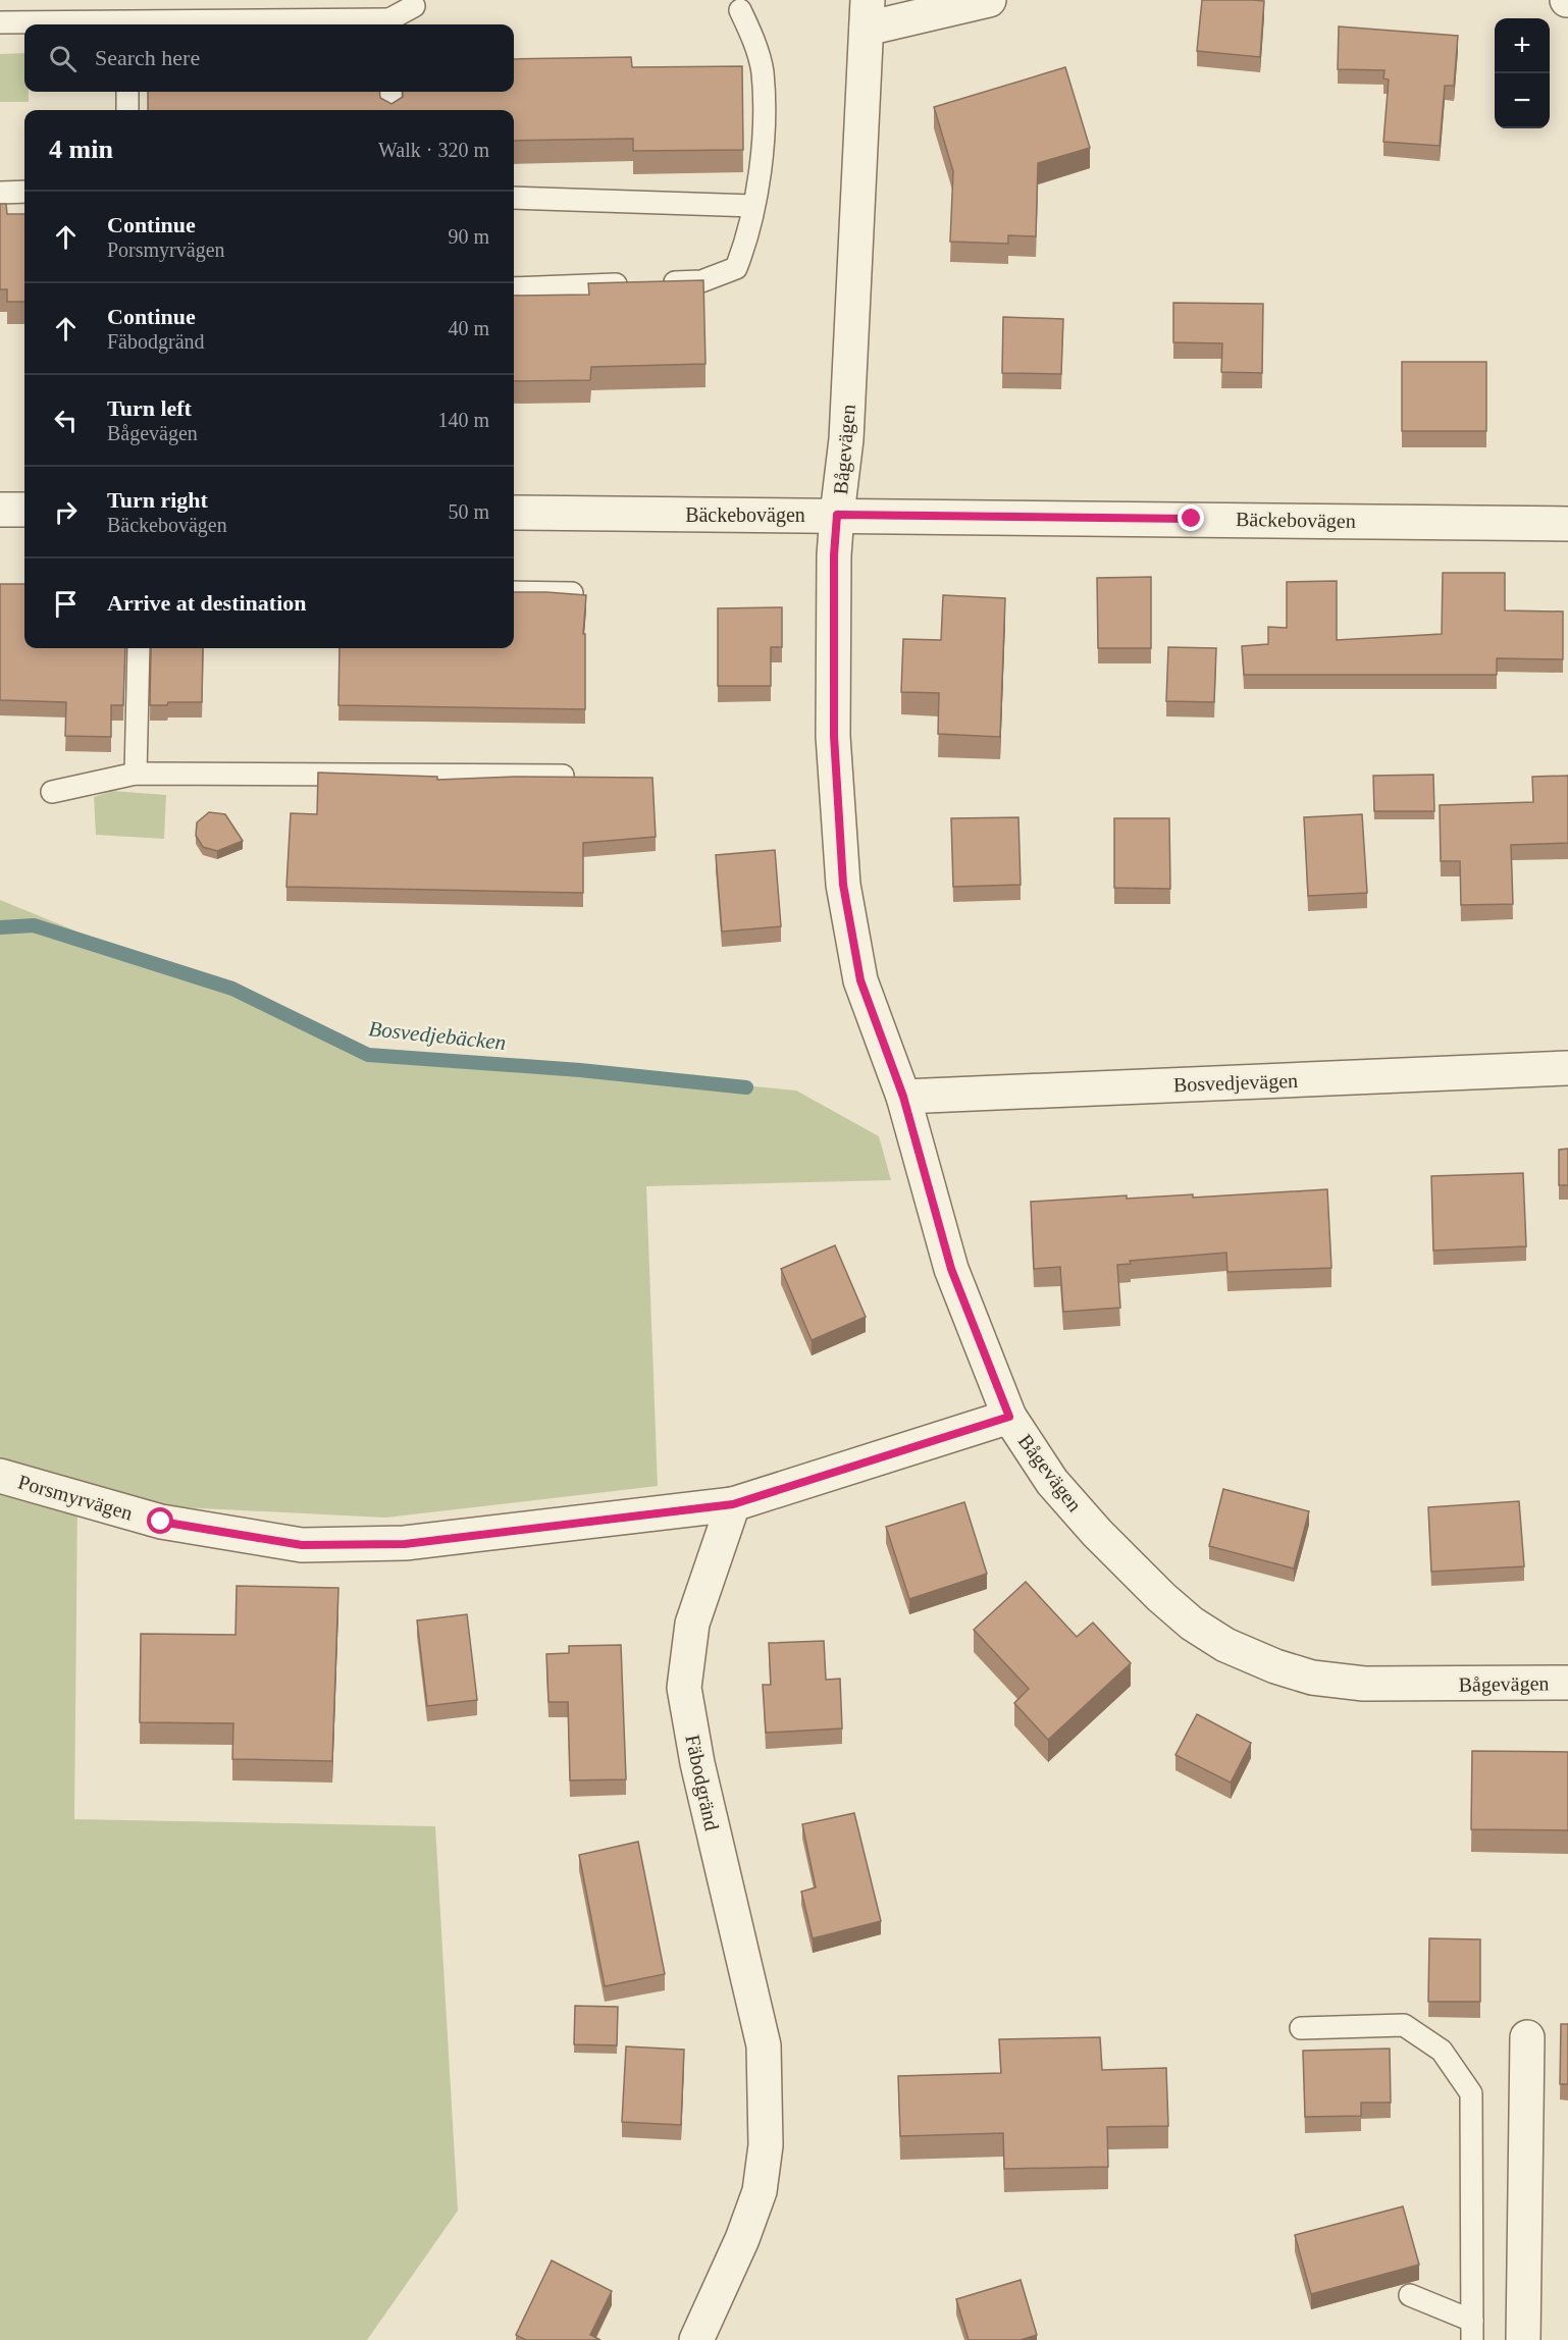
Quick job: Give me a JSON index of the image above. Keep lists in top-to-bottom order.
{
  "streets": {
    "street": [
      "Bågevägen",
      "Bäckebovägen",
      "Bosvedjevägen",
      "Porsmyrvägen",
      "Fäbodgränd"
    ]
  },
  "crossings": [
    ["Bågevägen", "Bäckebovägen"],
    ["Bågevägen", "Bosvedjevägen"],
    ["Porsmyrvägen", "Fäbodgränd"]
  ],
  "water": ["Bosvedjebäcken"],
  "page": {
    "map_buttons": ["+", "−"],
    "search": "Search here",
    "heading": ["4 min", "Walk · 320 m"],
    "list": [
      ["Continue", "Porsmyrvägen", "90 m"],
      ["Continue", "Fäbodgränd", "40 m"],
      ["Turn left", "Bågevägen", "140 m"],
      ["Turn right", "Bäckebovägen", "50 m"],
      "Arrive at destination"
    ]
  }
}
